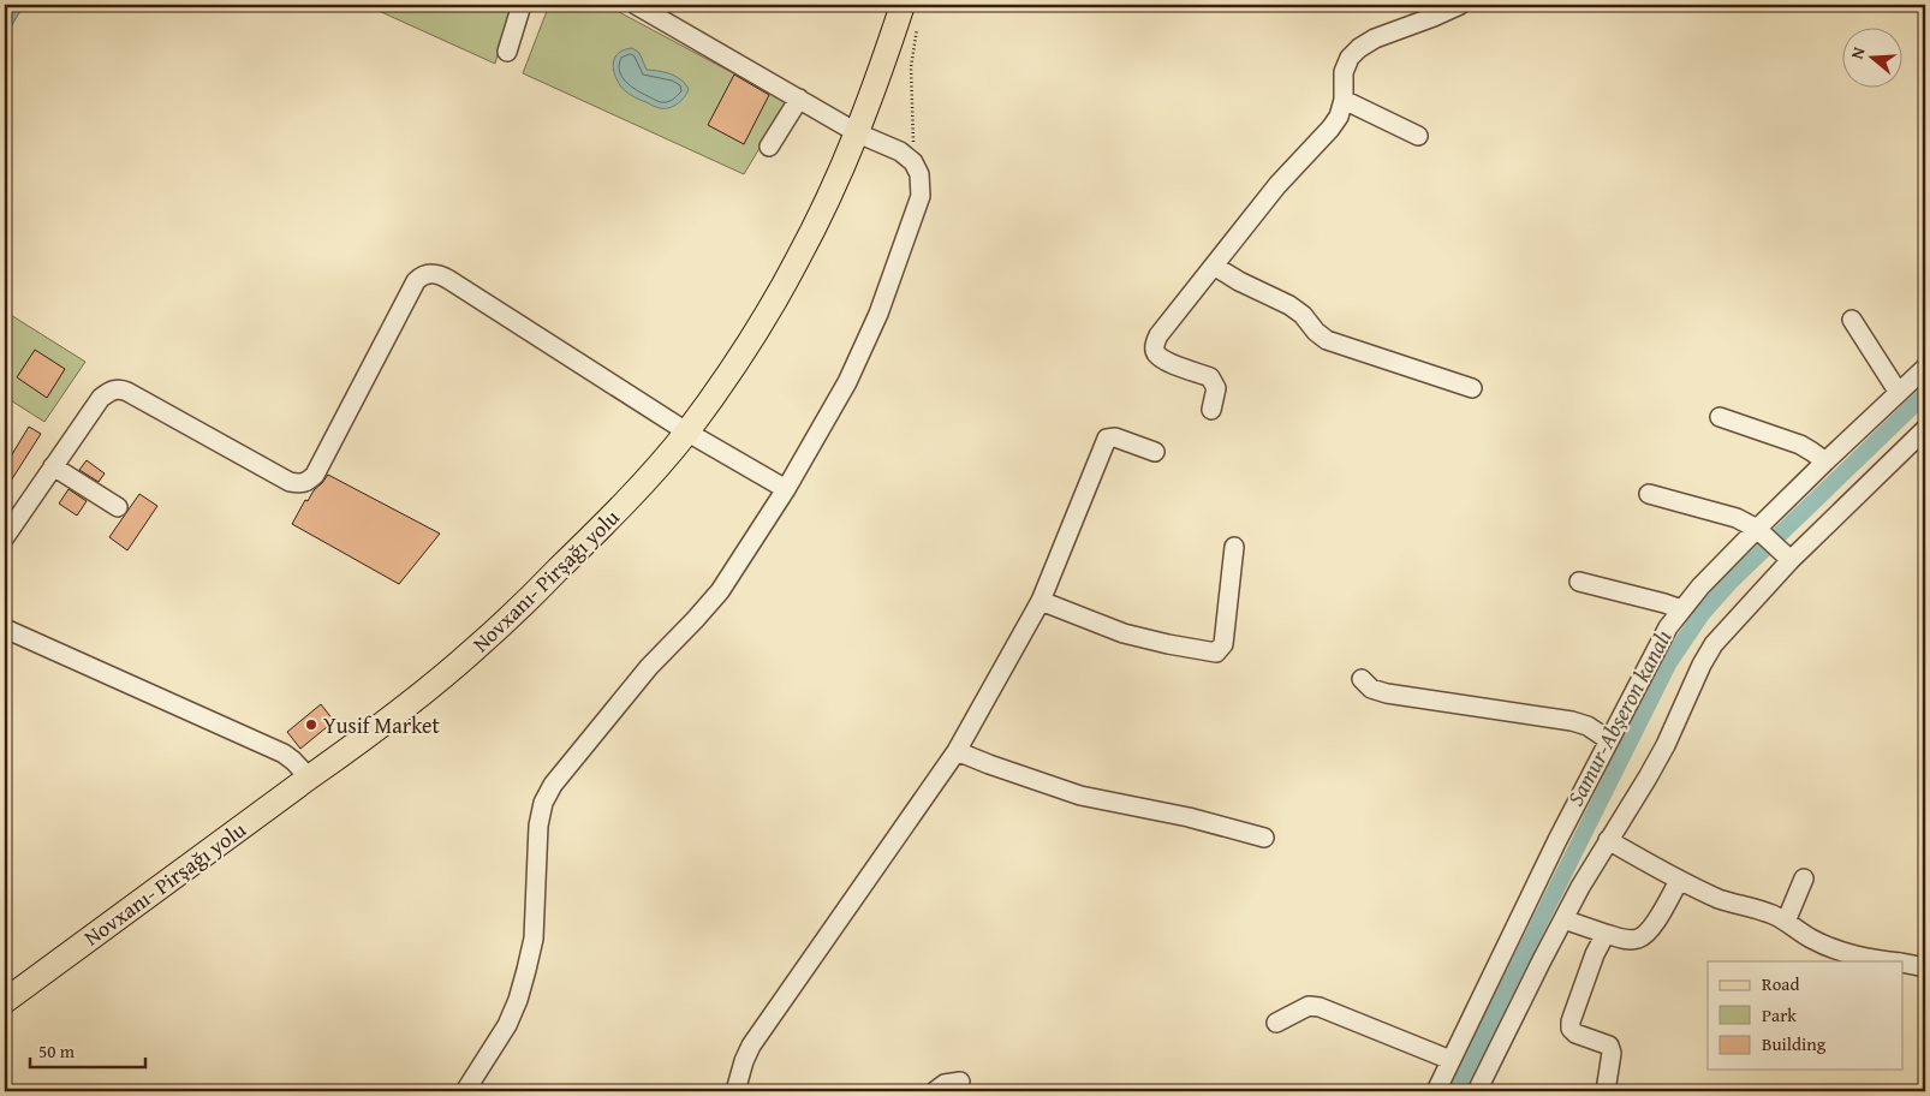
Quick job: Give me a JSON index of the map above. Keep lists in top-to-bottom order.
{
  "streets": {
    "main road": ["Novxanı- Pirşağı yolu"]
  },
  "water": ["Samur-Abşeron kanalı"],
  "places": ["Yusif Market"],
  "legend": ["Road", "Park", "Building"],
  "scale_bar": "50 m",
  "north": "left"
}
